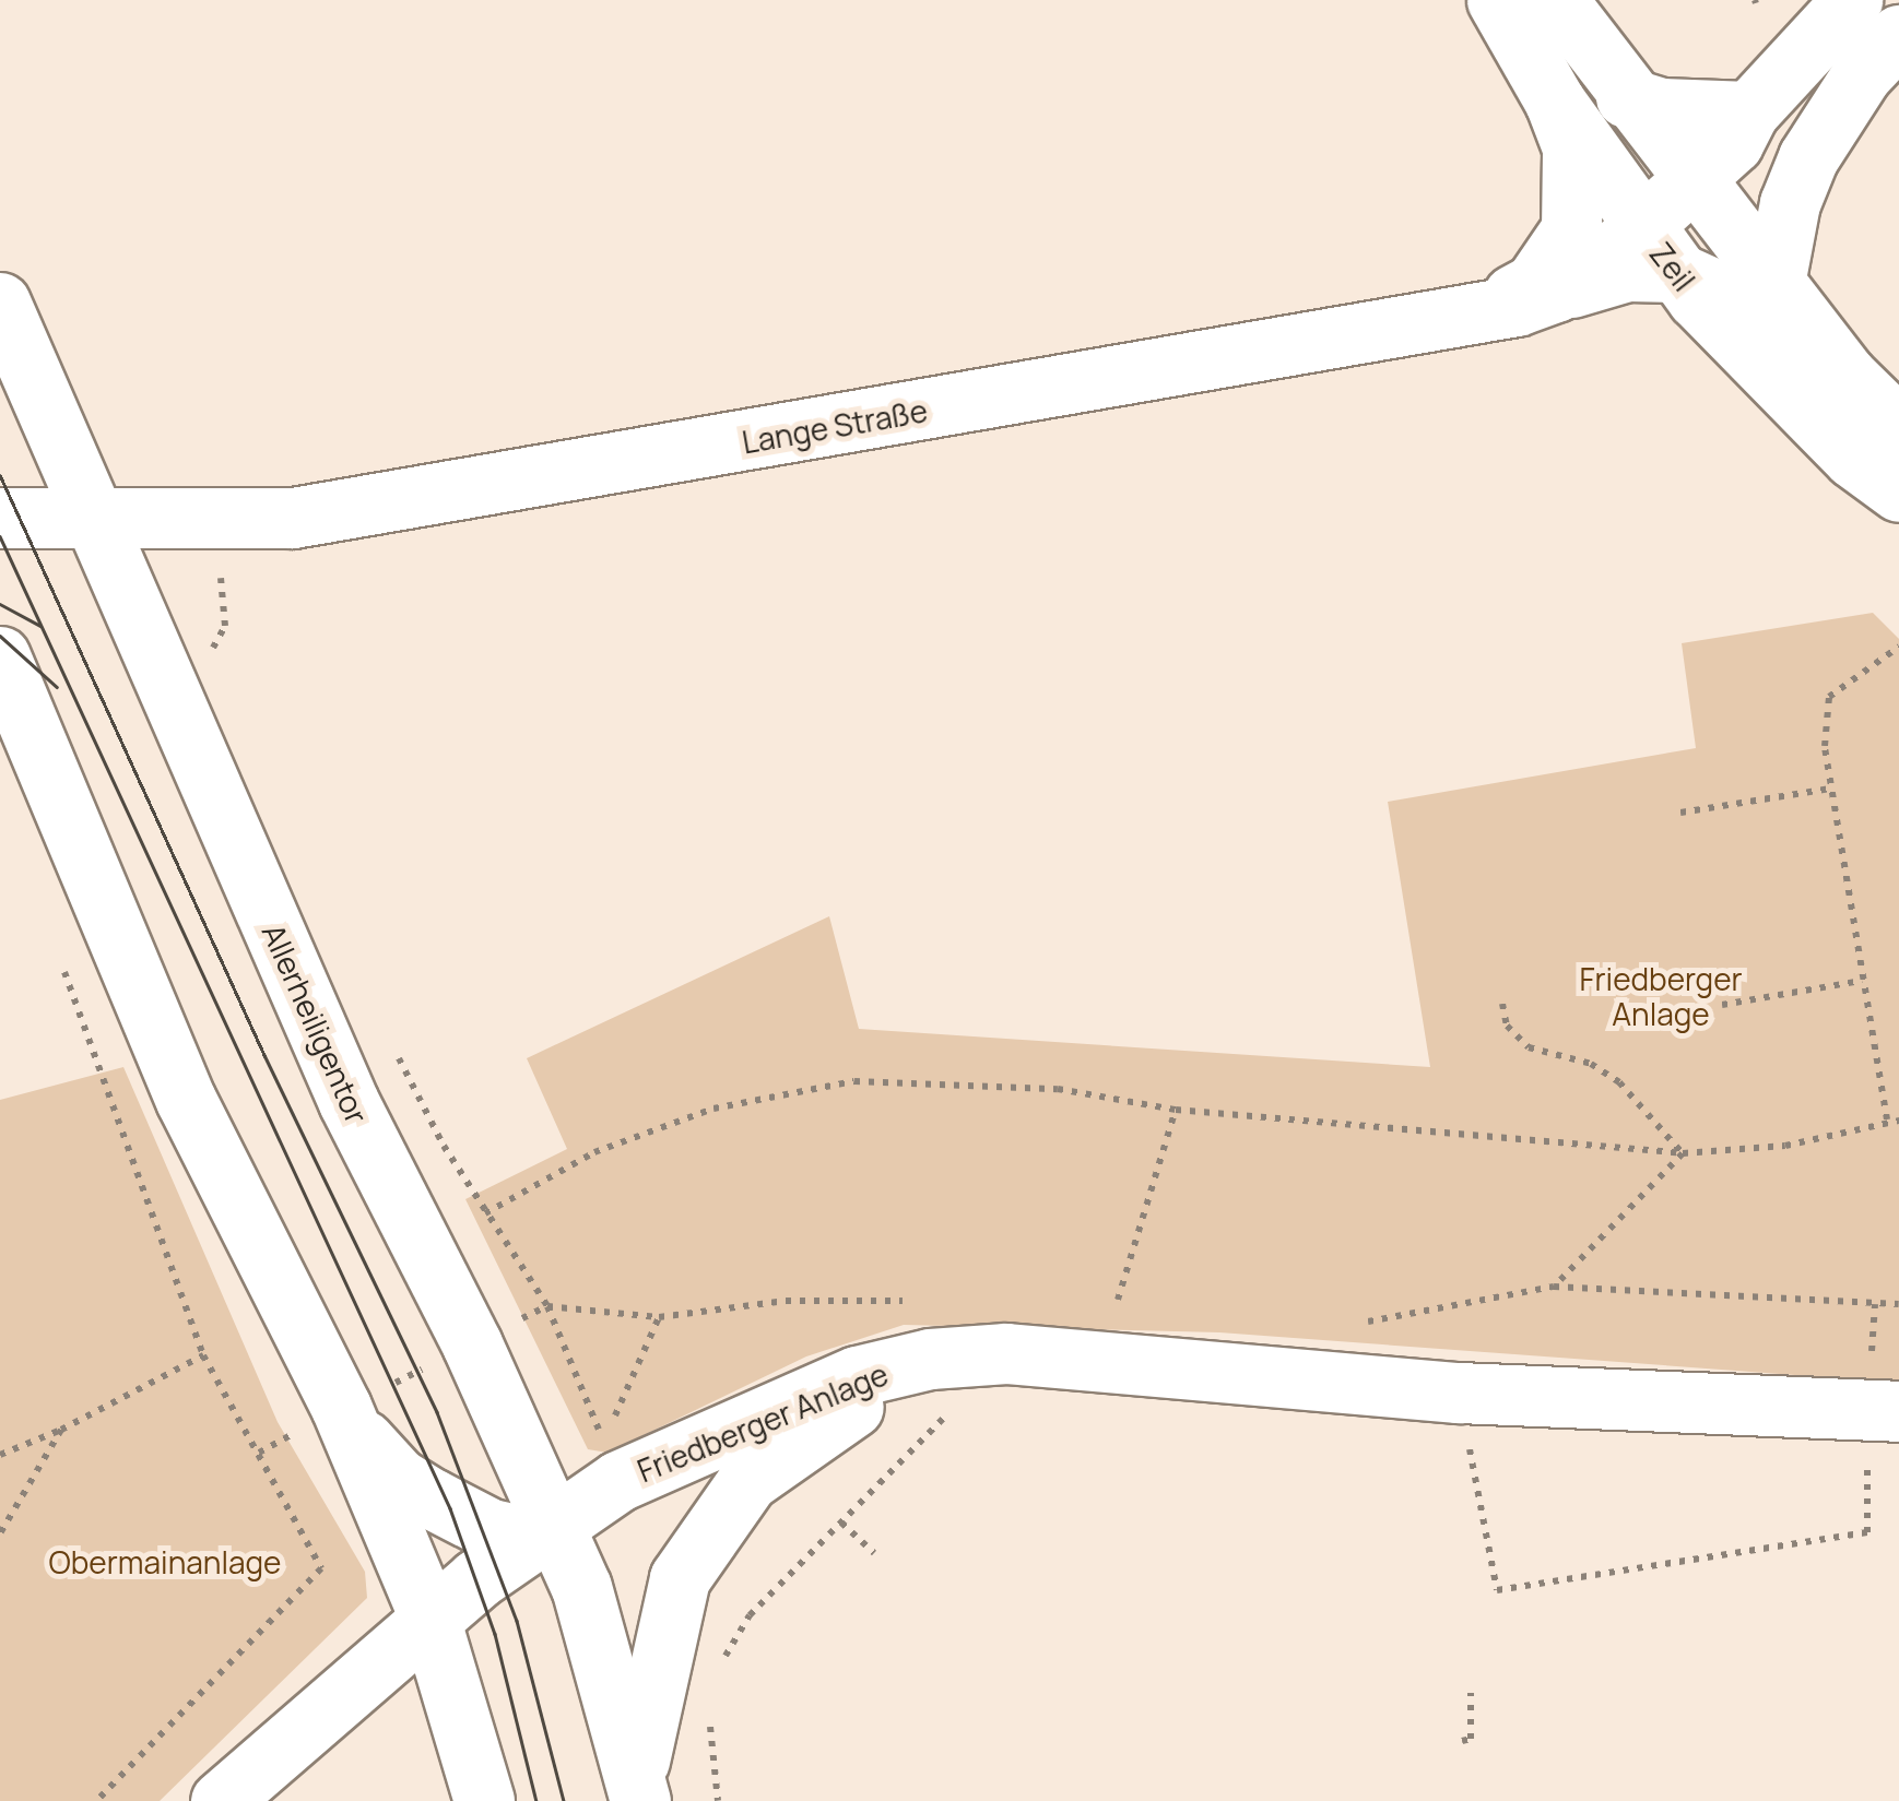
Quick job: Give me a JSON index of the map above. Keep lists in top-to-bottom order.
{
  "streets": {
    "main road": [
      "Zeil",
      "Lange Straße",
      "Allerheiligentor",
      "Friedberger Anlage"
    ]
  },
  "crossings": [
    ["Zeil", "Lange Straße"],
    ["Lange Straße", "Allerheiligentor"],
    ["Allerheiligentor", "Friedberger Anlage"]
  ],
  "parks": ["Friedberger Anlage", "Obermainanlage"]
}
